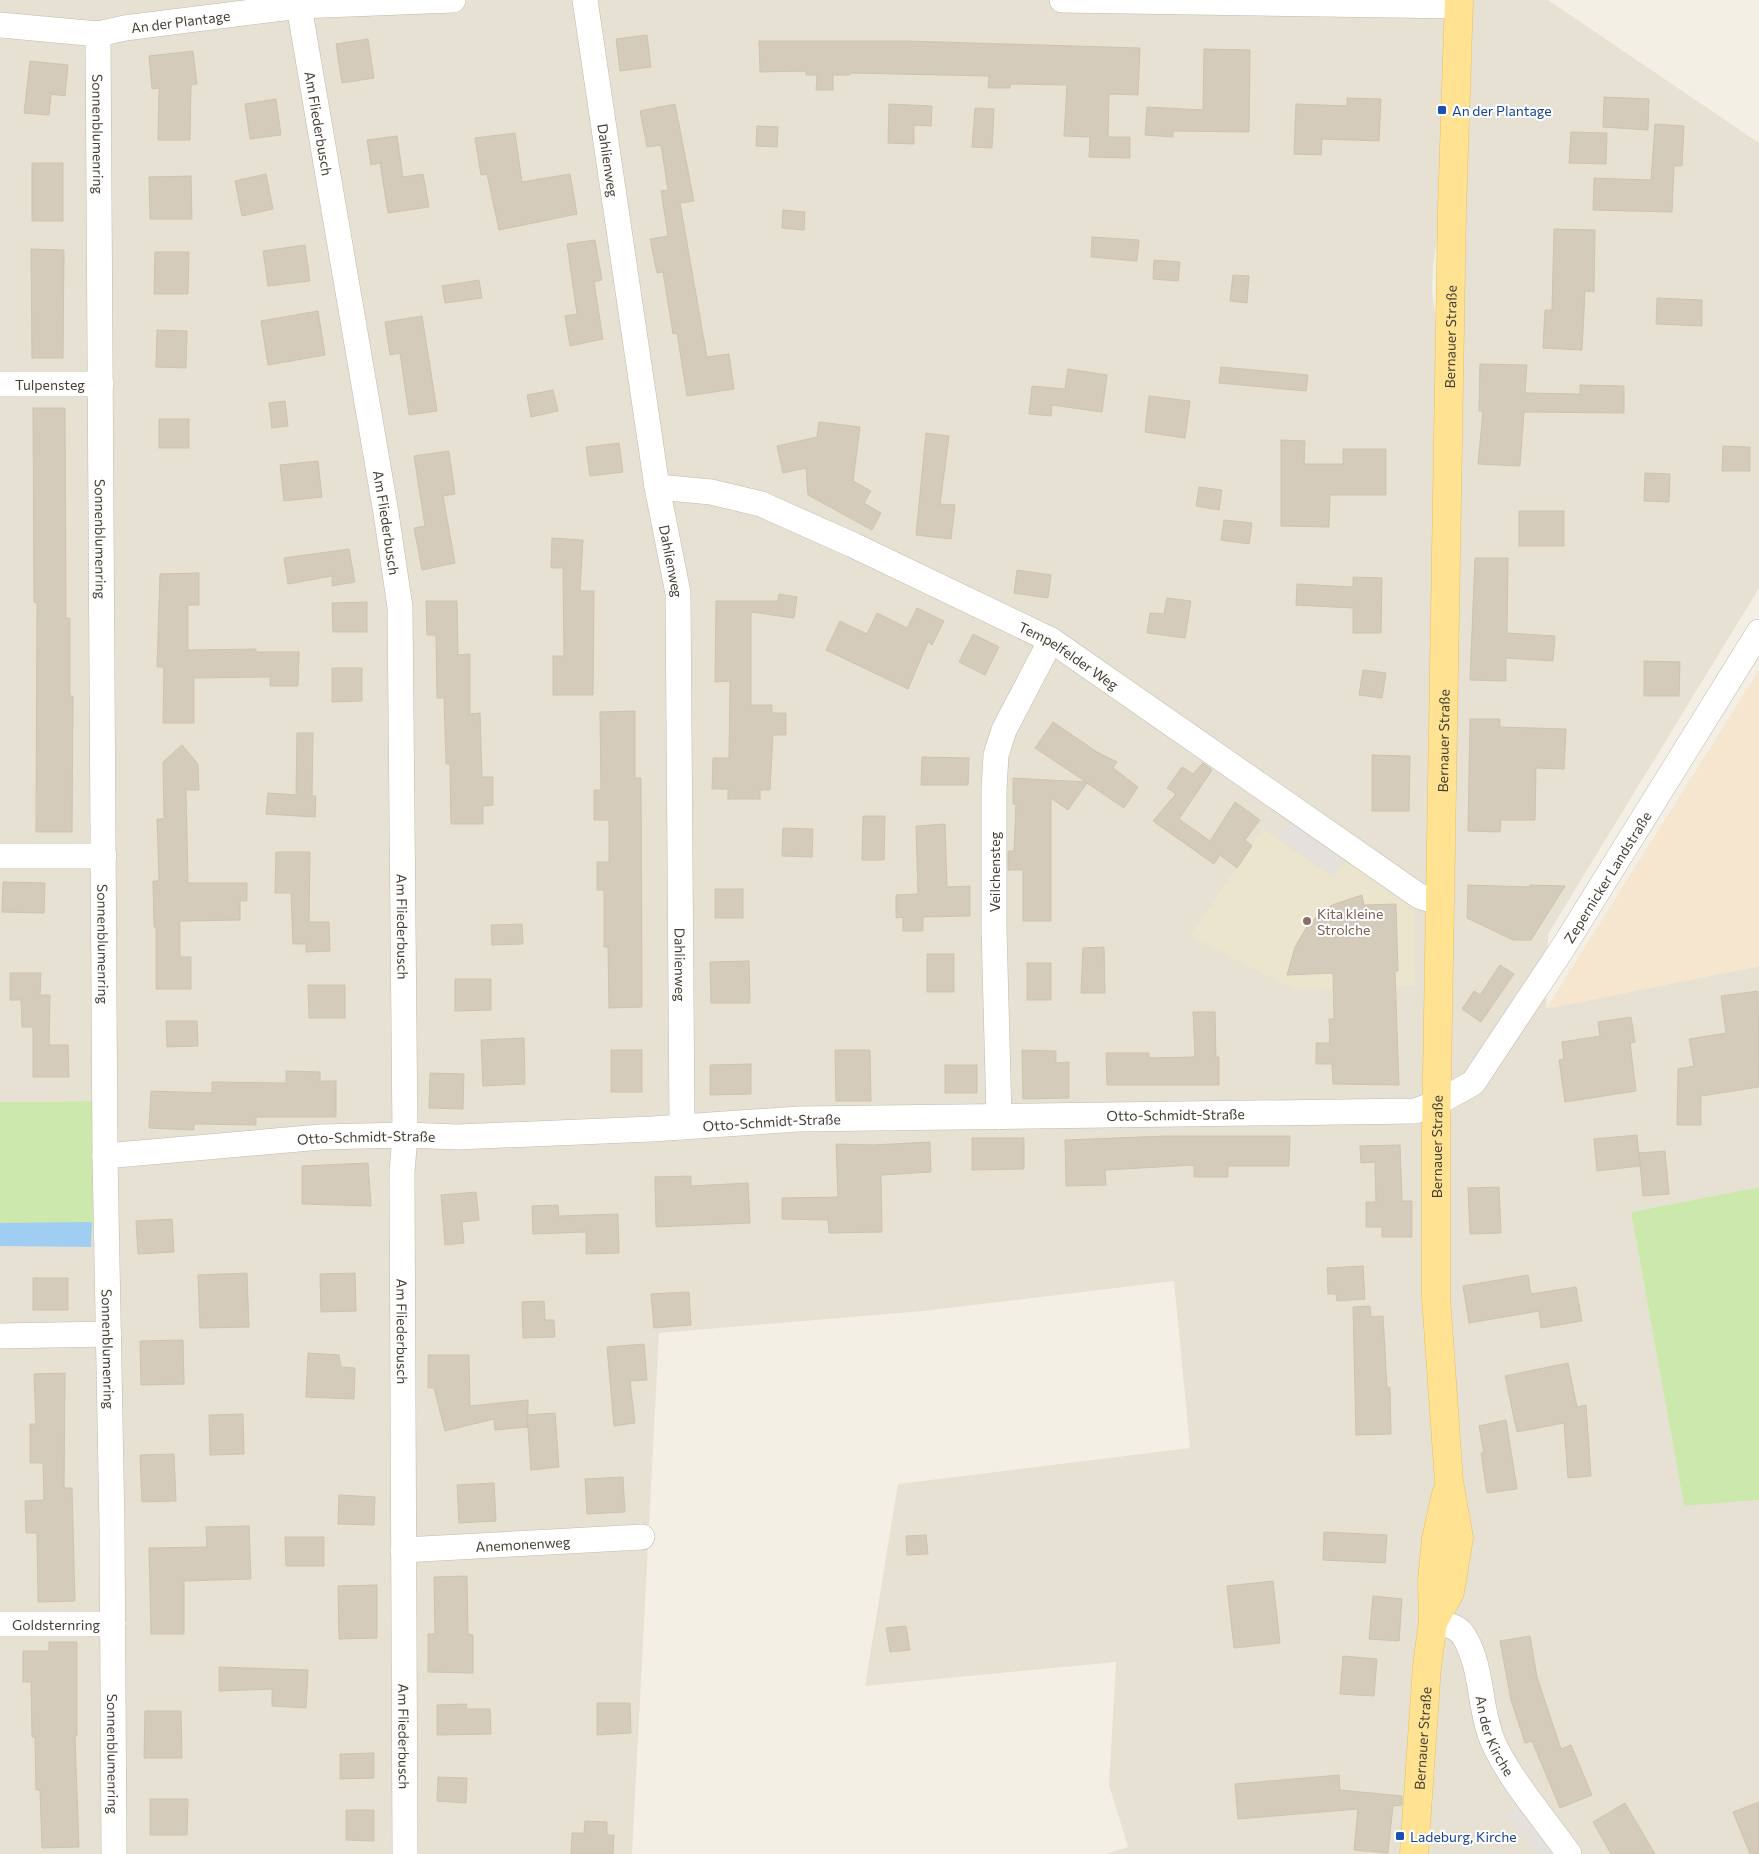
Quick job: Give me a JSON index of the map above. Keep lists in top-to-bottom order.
{
  "streets": {
    "main road": ["Bernauer Straße"],
    "street": [
      "An der Plantage",
      "Am Fliederbusch",
      "Sonnenblumenring",
      "Dahlienweg",
      "Tulpensteg",
      "Tempelfelder Weg",
      "Veilchensteg",
      "Zepernicker Landstraße",
      "Otto-Schmidt-Straße",
      "Anemonenweg",
      "Goldsternring",
      "An der Kirche"
    ]
  },
  "crossings": [
    ["An der Plantage", "Am Fliederbusch"],
    ["An der Plantage", "Sonnenblumenring"],
    ["Am Fliederbusch", "Otto-Schmidt-Straße"],
    ["Am Fliederbusch", "Anemonenweg"],
    ["Sonnenblumenring", "Tulpensteg"],
    ["Sonnenblumenring", "Otto-Schmidt-Straße"],
    ["Sonnenblumenring", "Goldsternring"],
    ["Dahlienweg", "Tempelfelder Weg"],
    ["Dahlienweg", "Otto-Schmidt-Straße"],
    ["Bernauer Straße", "Tempelfelder Weg"],
    ["Bernauer Straße", "Zepernicker Landstraße"],
    ["Bernauer Straße", "Otto-Schmidt-Straße"],
    ["Bernauer Straße", "An der Kirche"],
    ["Tempelfelder Weg", "Veilchensteg"],
    ["Veilchensteg", "Otto-Schmidt-Straße"],
    ["Zepernicker Landstraße", "Otto-Schmidt-Straße"]
  ],
  "places": {
    "transit": ["An der Plantage", "Ladeburg, Kirche"],
    "other": ["Kita kleine Strolche"]
  }
}
